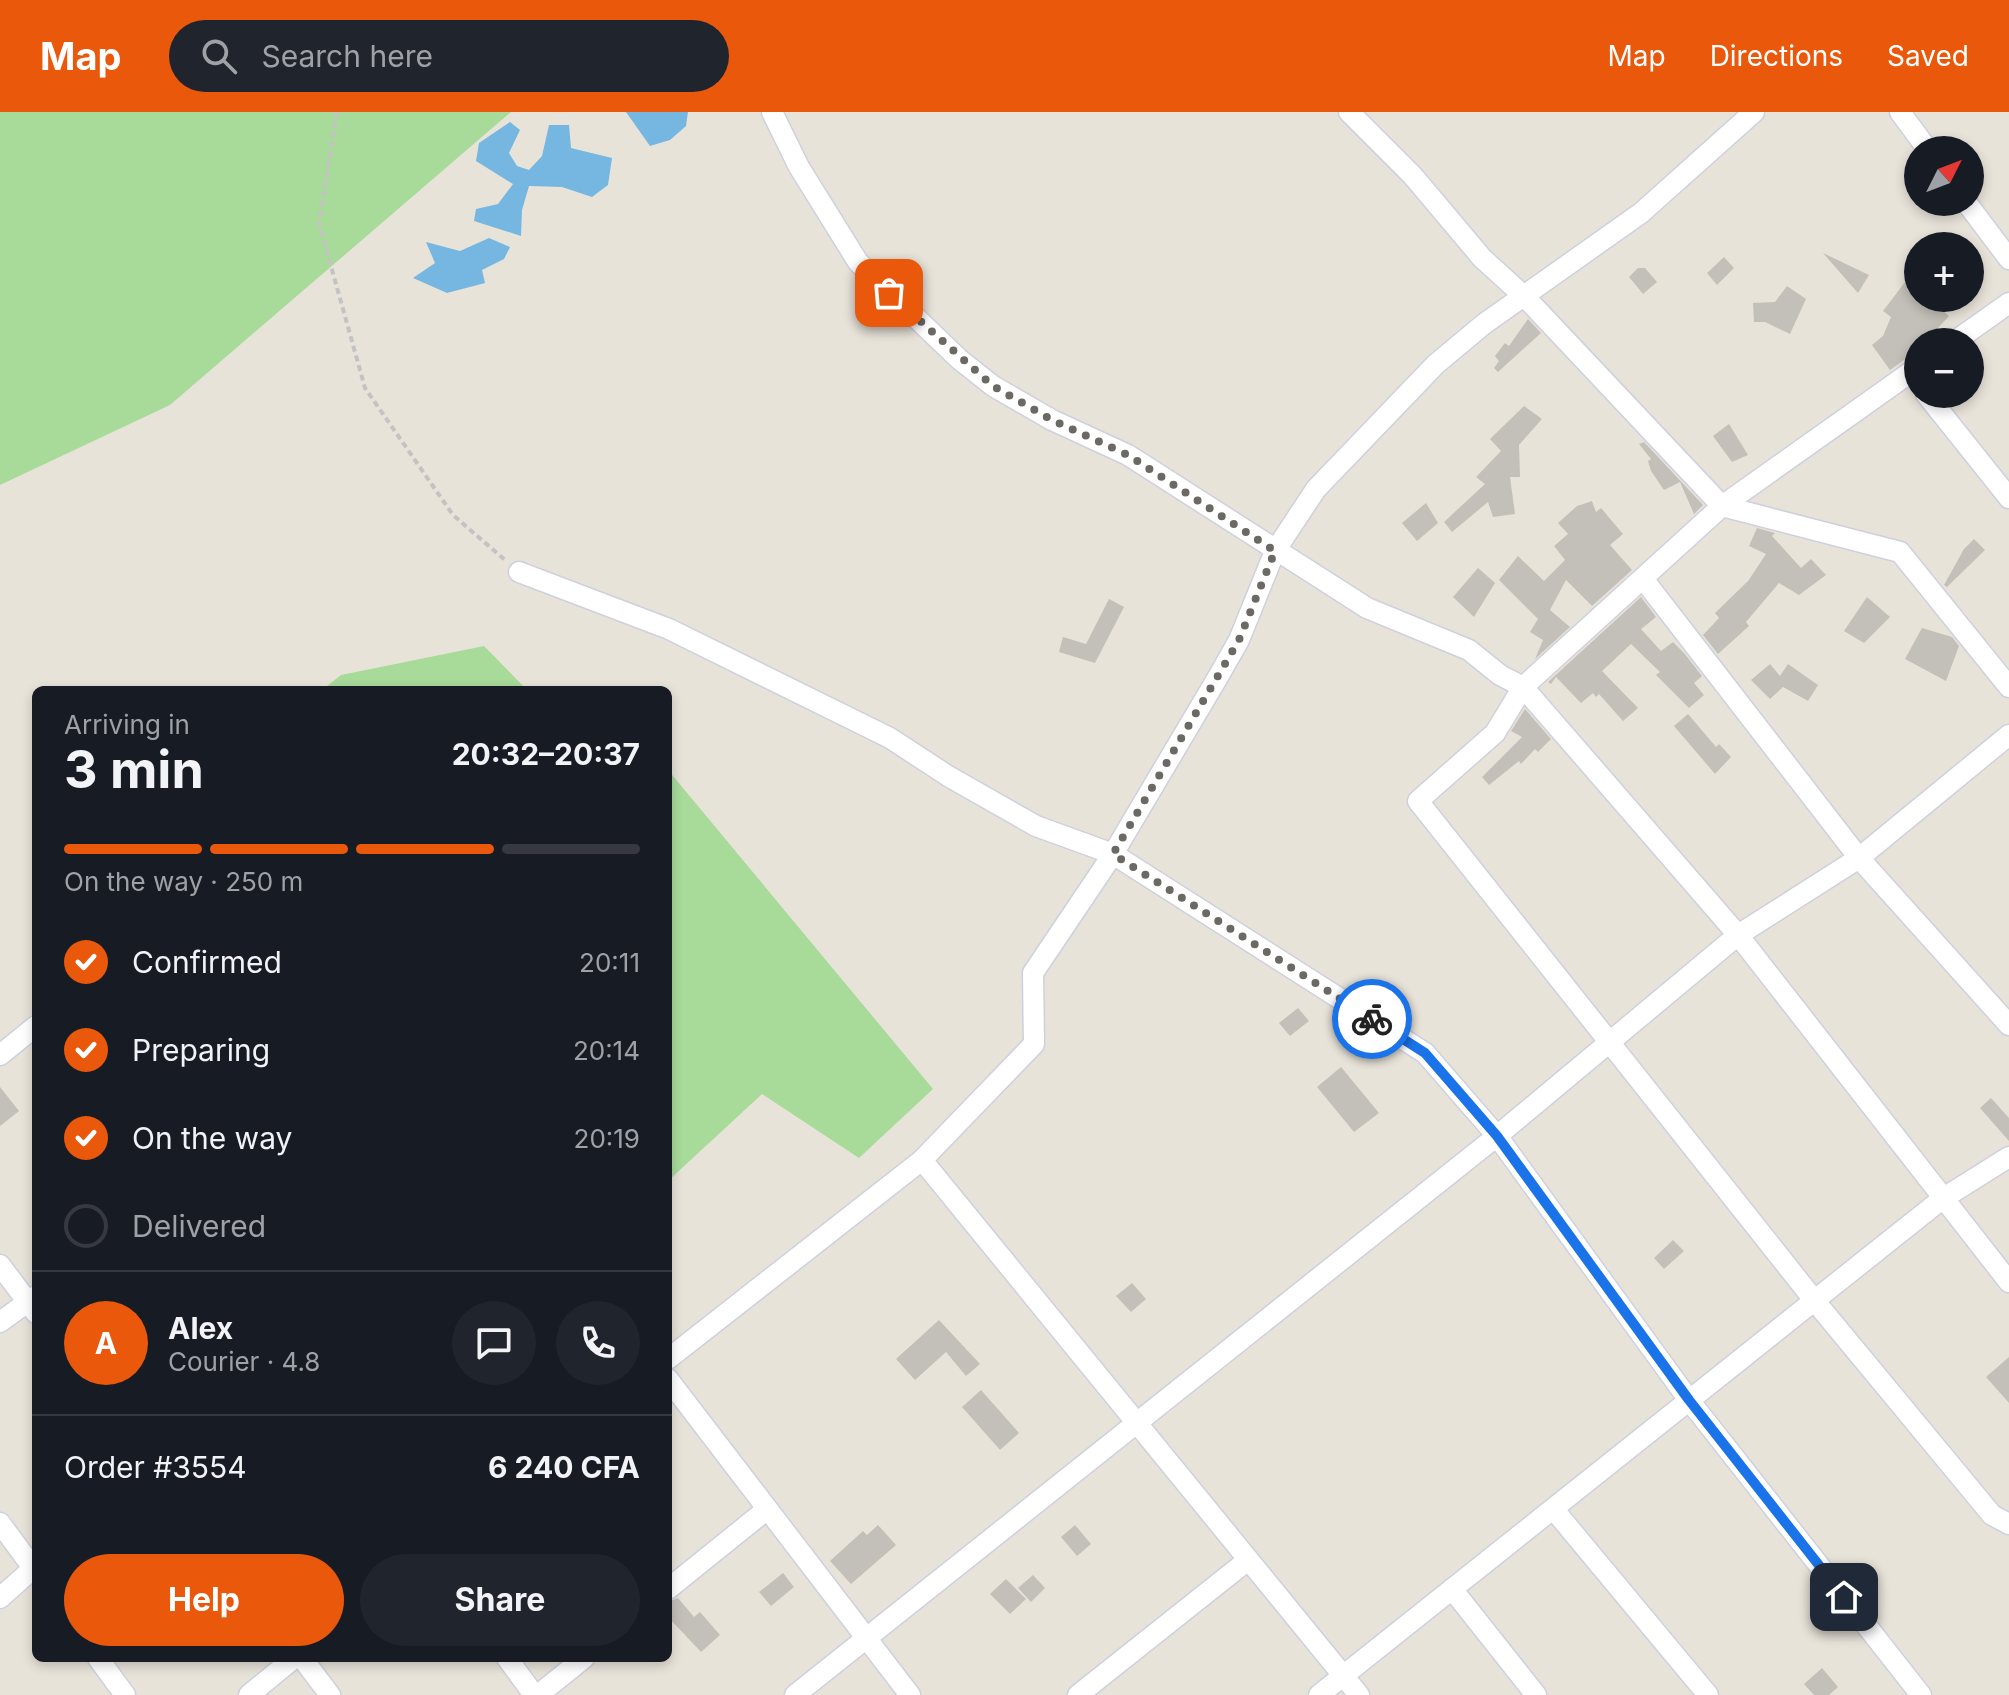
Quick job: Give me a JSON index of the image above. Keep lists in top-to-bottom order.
{
  "north": "top right",
  "page": {
    "header": "Map",
    "search": "Search here",
    "nav": ["Map", "Directions", "Saved"],
    "map_buttons": ["+", "−"],
    "heading": ["3 min", "Arriving in", "20:32–20:37"],
    "panel": [
      "Alex",
      "Courier · 4.8",
      "Order #3554",
      "6 240 CFA"
    ],
    "bar": "On the way · 250 m",
    "list": [
      ["Confirmed", "20:11"],
      ["Preparing", "20:14"],
      ["On the way", "20:19"],
      "Delivered"
    ],
    "round": "A",
    "buttons": ["Help", "Share"]
  }
}
